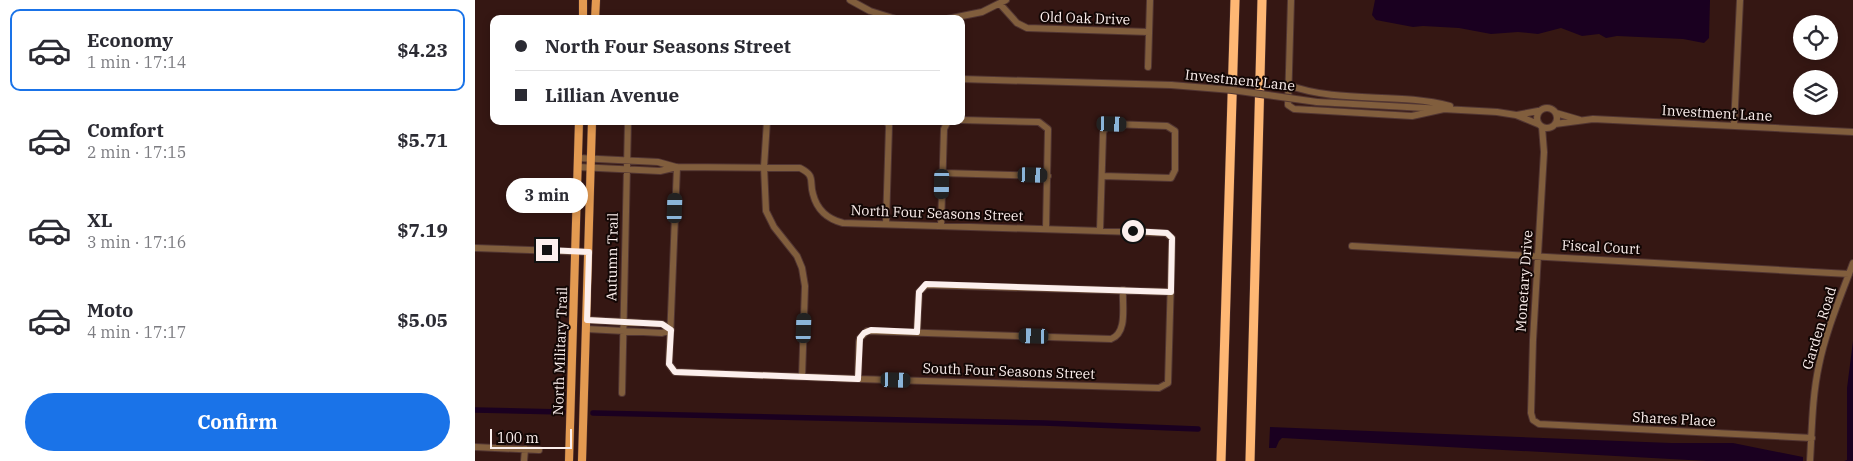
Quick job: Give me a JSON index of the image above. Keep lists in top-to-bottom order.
{
  "streets": {
    "main road": ["North Military Trail"],
    "street": [
      "Old Oak Drive",
      "Investment Lane",
      "North Four Seasons Street",
      "Fiscal Court",
      "Autumn Trail",
      "Monetary Drive",
      "Garden Road",
      "South Four Seasons Street",
      "Shares Place"
    ]
  },
  "crossings": [
    ["Investment Lane", "Monetary Drive"],
    ["North Four Seasons Street", "Autumn Trail"],
    ["North Four Seasons Street", "North Military Trail"],
    ["North Four Seasons Street", "South Four Seasons Street"],
    ["Fiscal Court", "Monetary Drive"],
    ["Fiscal Court", "Garden Road"],
    ["Monetary Drive", "Shares Place"],
    ["Garden Road", "Shares Place"]
  ],
  "scale_bar": "100 m",
  "page": {
    "list": [
      {
        "name": "Economy",
        "note": "1 min · 17:14",
        "value": "$4.23"
      },
      {
        "name": "Comfort",
        "note": "2 min · 17:15",
        "value": "$5.71"
      },
      {
        "name": "XL",
        "note": "3 min · 17:16",
        "value": "$7.19"
      },
      {
        "name": "Moto",
        "note": "4 min · 17:17",
        "value": "$5.05"
      }
    ],
    "banner": ["North Four Seasons Street", "Lillian Avenue"],
    "bubble": "3 min",
    "buttons": "Confirm",
    "scale": "100 m"
  }
}
